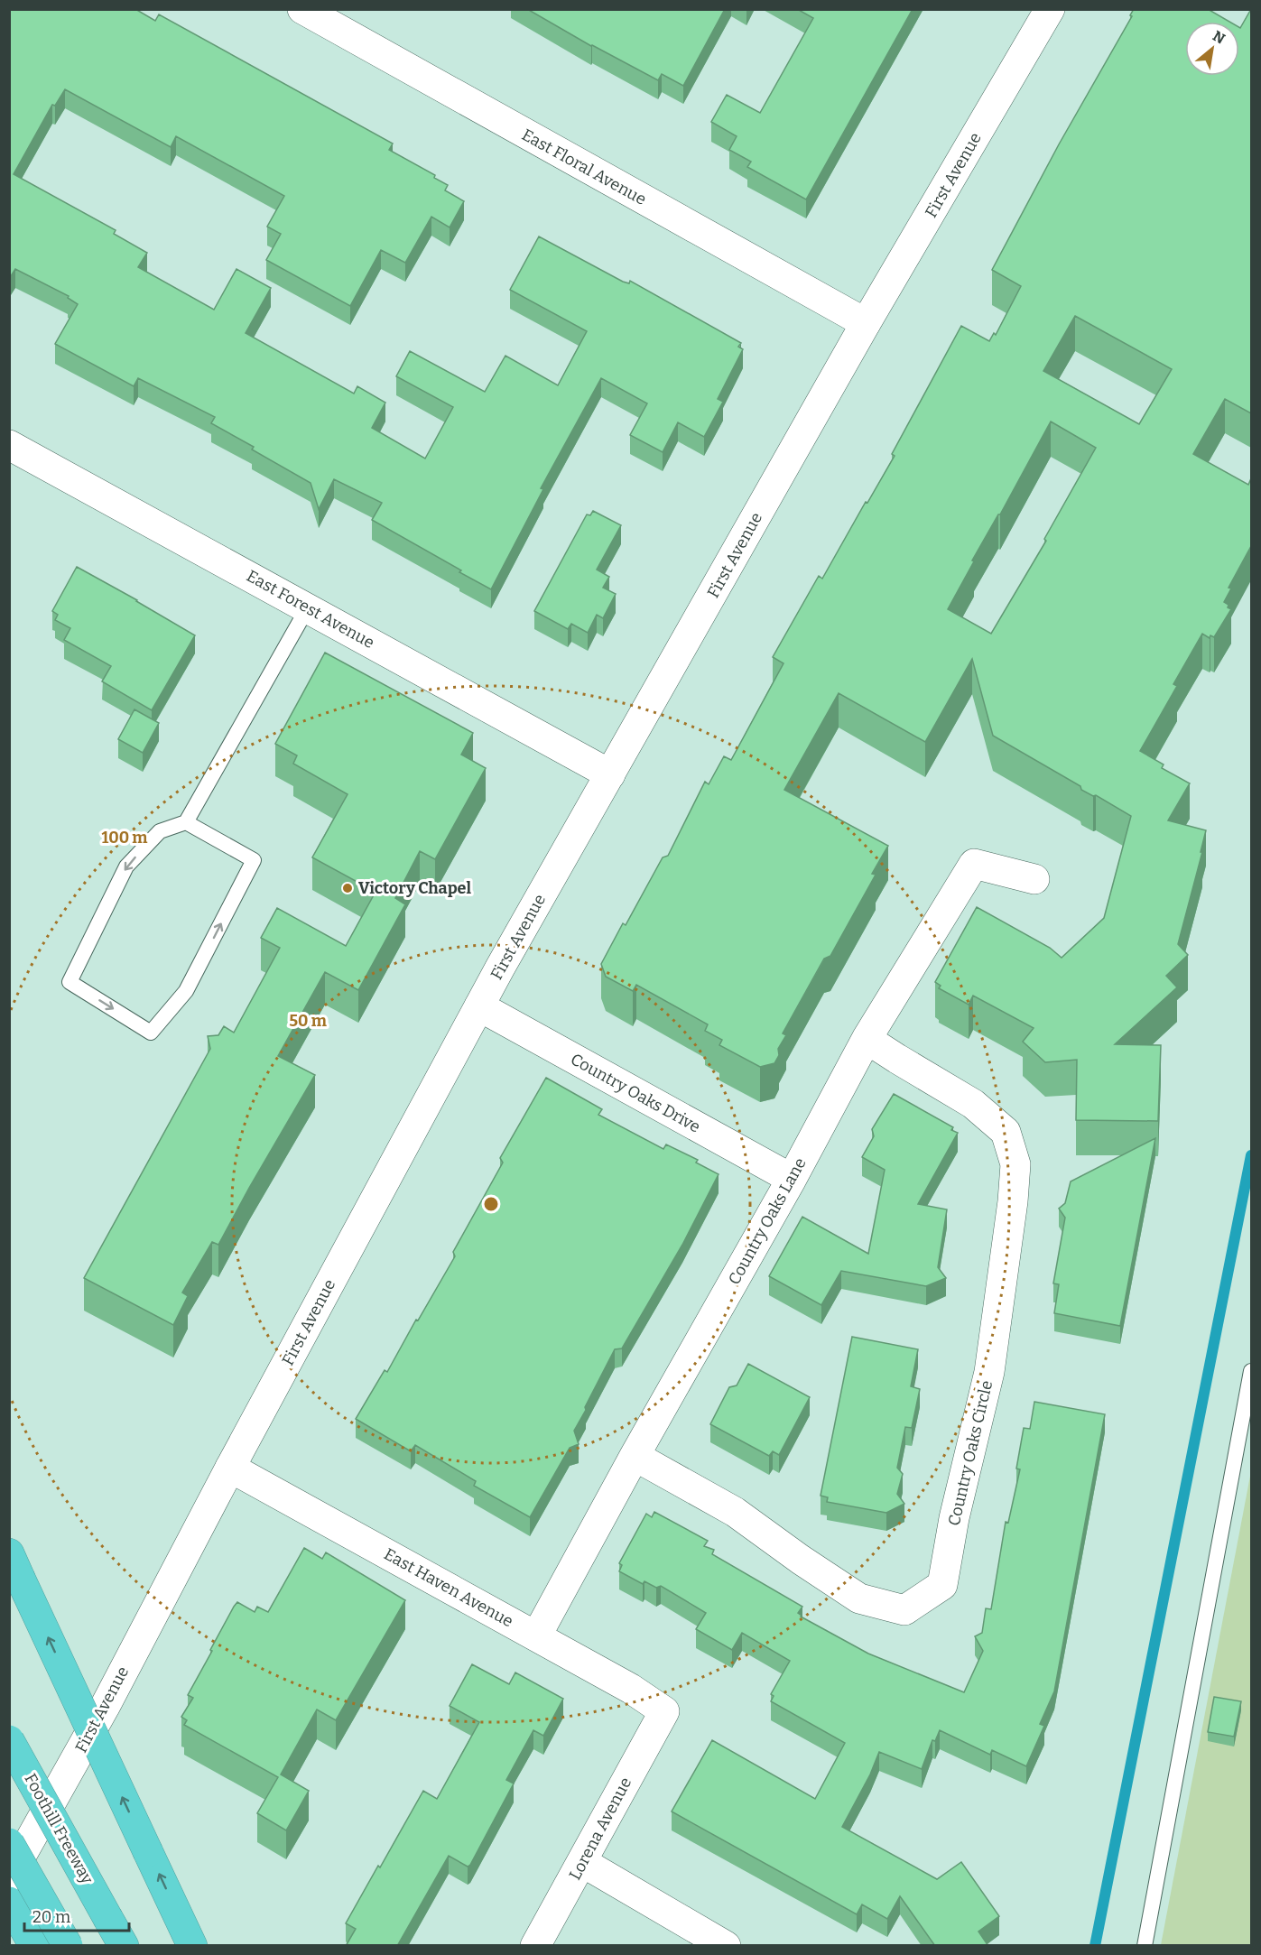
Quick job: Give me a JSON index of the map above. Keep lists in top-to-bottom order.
{
  "streets": {
    "highway": ["Foothill Freeway"],
    "street": [
      "East Floral Avenue",
      "First Avenue",
      "East Forest Avenue",
      "Country Oaks Drive",
      "Country Oaks Lane",
      "Country Oaks Circle",
      "East Haven Avenue",
      "Lorena Avenue"
    ]
  },
  "crossings": [
    ["East Floral Avenue", "First Avenue"],
    ["First Avenue", "East Forest Avenue"],
    ["First Avenue", "Country Oaks Drive"],
    ["First Avenue", "East Haven Avenue"],
    ["Country Oaks Drive", "Country Oaks Lane"],
    ["Country Oaks Lane", "Country Oaks Circle"],
    ["Country Oaks Lane", "East Haven Avenue"],
    ["East Haven Avenue", "Lorena Avenue"]
  ],
  "places": ["Victory Chapel"],
  "scale_bar": "20 m",
  "north": "top right",
  "rings": ["100 m", "50 m"]
}
